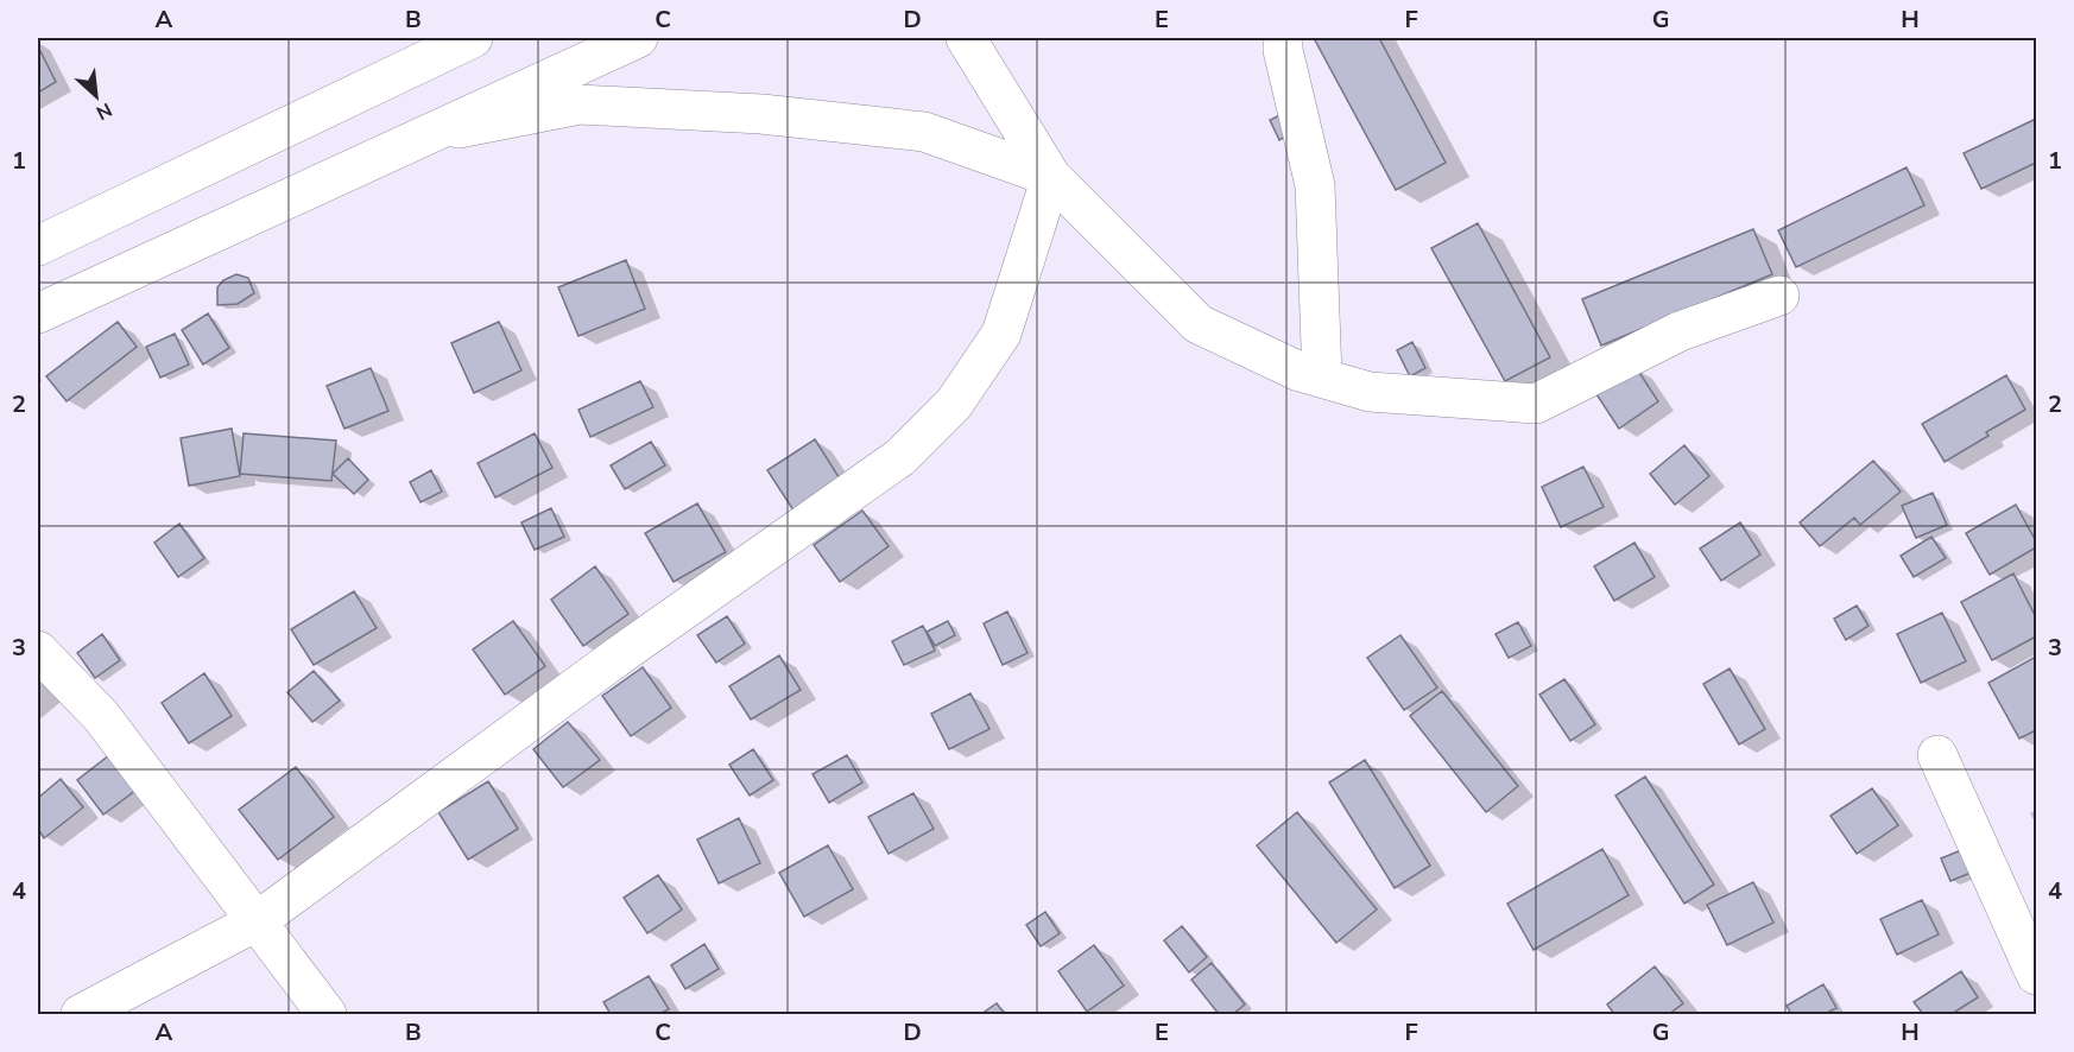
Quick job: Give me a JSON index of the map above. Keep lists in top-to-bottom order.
{
  "north": "bottom right",
  "grid": {
    "columns": [
      "A",
      "B",
      "C",
      "D",
      "E",
      "F",
      "G",
      "H"
    ],
    "rows": [
      "1",
      "2",
      "3",
      "4"
    ]
  }
}
